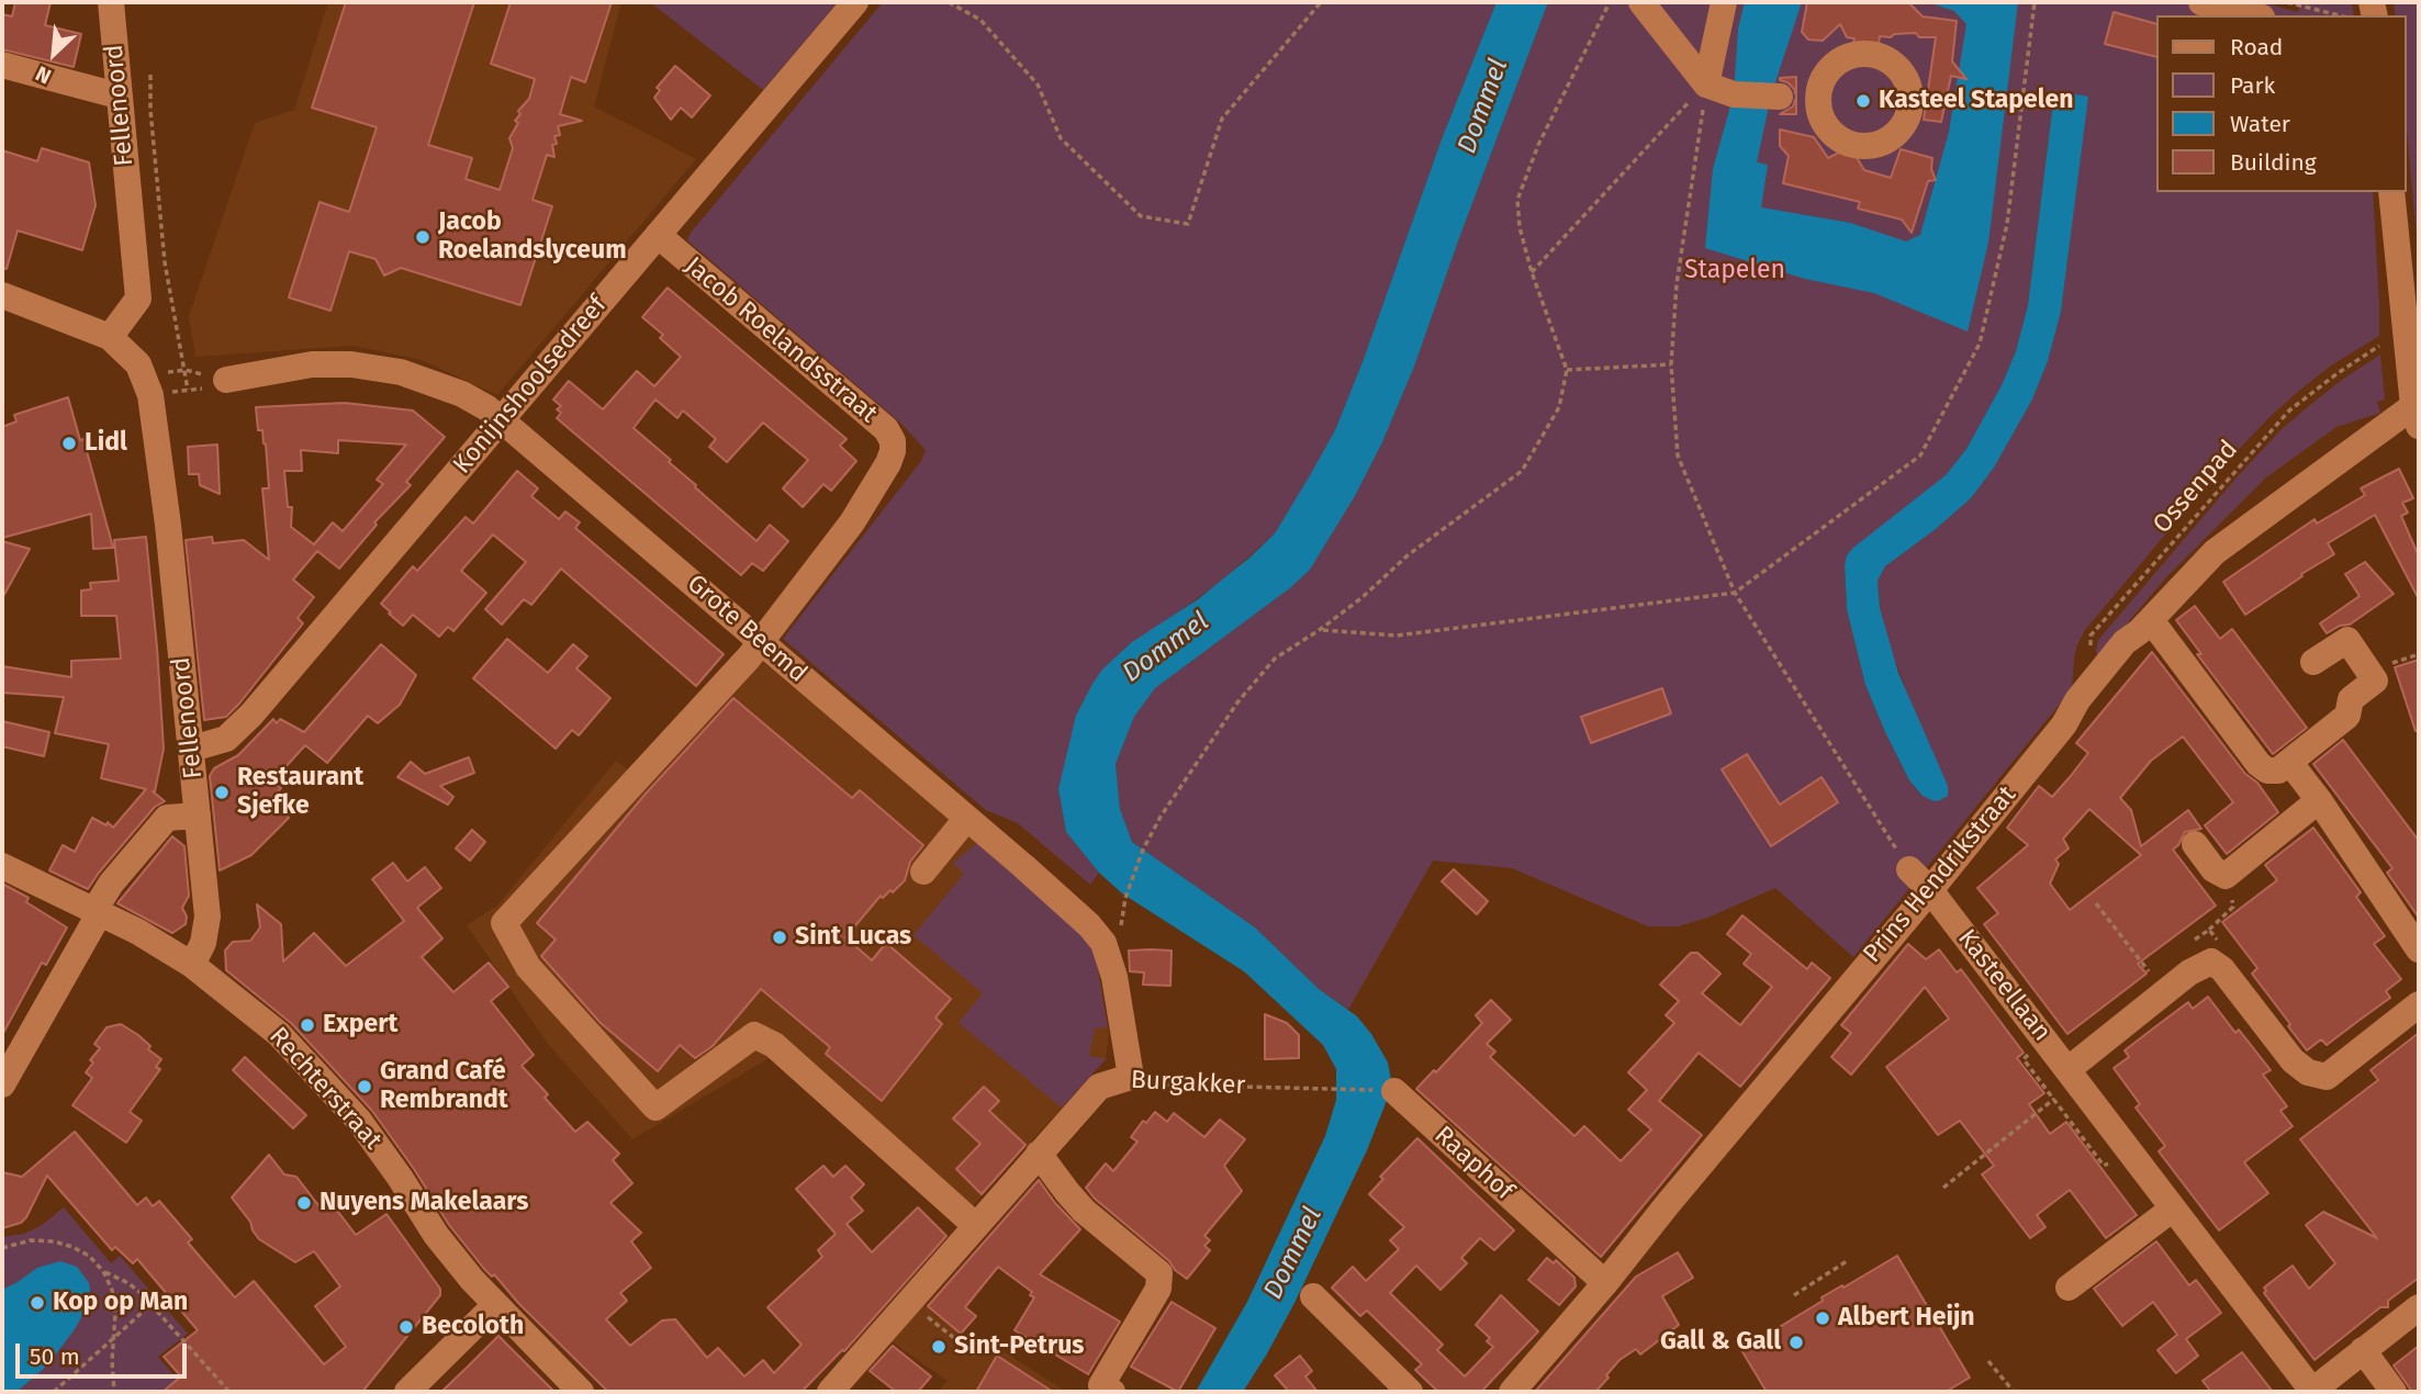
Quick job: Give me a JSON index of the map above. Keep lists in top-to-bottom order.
{
  "streets": {
    "street": [
      "Fellenoord",
      "Jacob Roelandsstraat",
      "Konijnshoolsedreef",
      "Grote Beemd",
      "Prins Hendrikstraat",
      "Kasteellaan",
      "Burgakker",
      "Rechterstraat",
      "Raaphof"
    ],
    "path": ["Ossenpad"]
  },
  "crossings": [
    ["Fellenoord", "Konijnshoolsedreef"],
    ["Fellenoord", "Rechterstraat"],
    ["Jacob Roelandsstraat", "Konijnshoolsedreef"],
    ["Jacob Roelandsstraat", "Grote Beemd"],
    ["Konijnshoolsedreef", "Grote Beemd"],
    ["Ossenpad", "Prins Hendrikstraat"],
    ["Grote Beemd", "Burgakker"],
    ["Prins Hendrikstraat", "Kasteellaan"],
    ["Prins Hendrikstraat", "Raaphof"],
    ["Burgakker", "Raaphof"]
  ],
  "water": ["Dommel"],
  "parks": ["Stapelen"],
  "places": [
    "Kasteel Stapelen",
    "Jacob Roelandslyceum",
    "Lidl",
    "Restaurant Sjefke",
    "Sint Lucas",
    "Expert",
    "Grand Café Rembrandt",
    "Nuyens Makelaars",
    "Kop op Man",
    "Albert Heijn",
    "Becoloth",
    "Gall & Gall",
    "Sint-Petrus"
  ],
  "legend": [
    "Road",
    "Park",
    "Water",
    "Building"
  ],
  "scale_bar": "50 m",
  "north": "bottom left"
}
